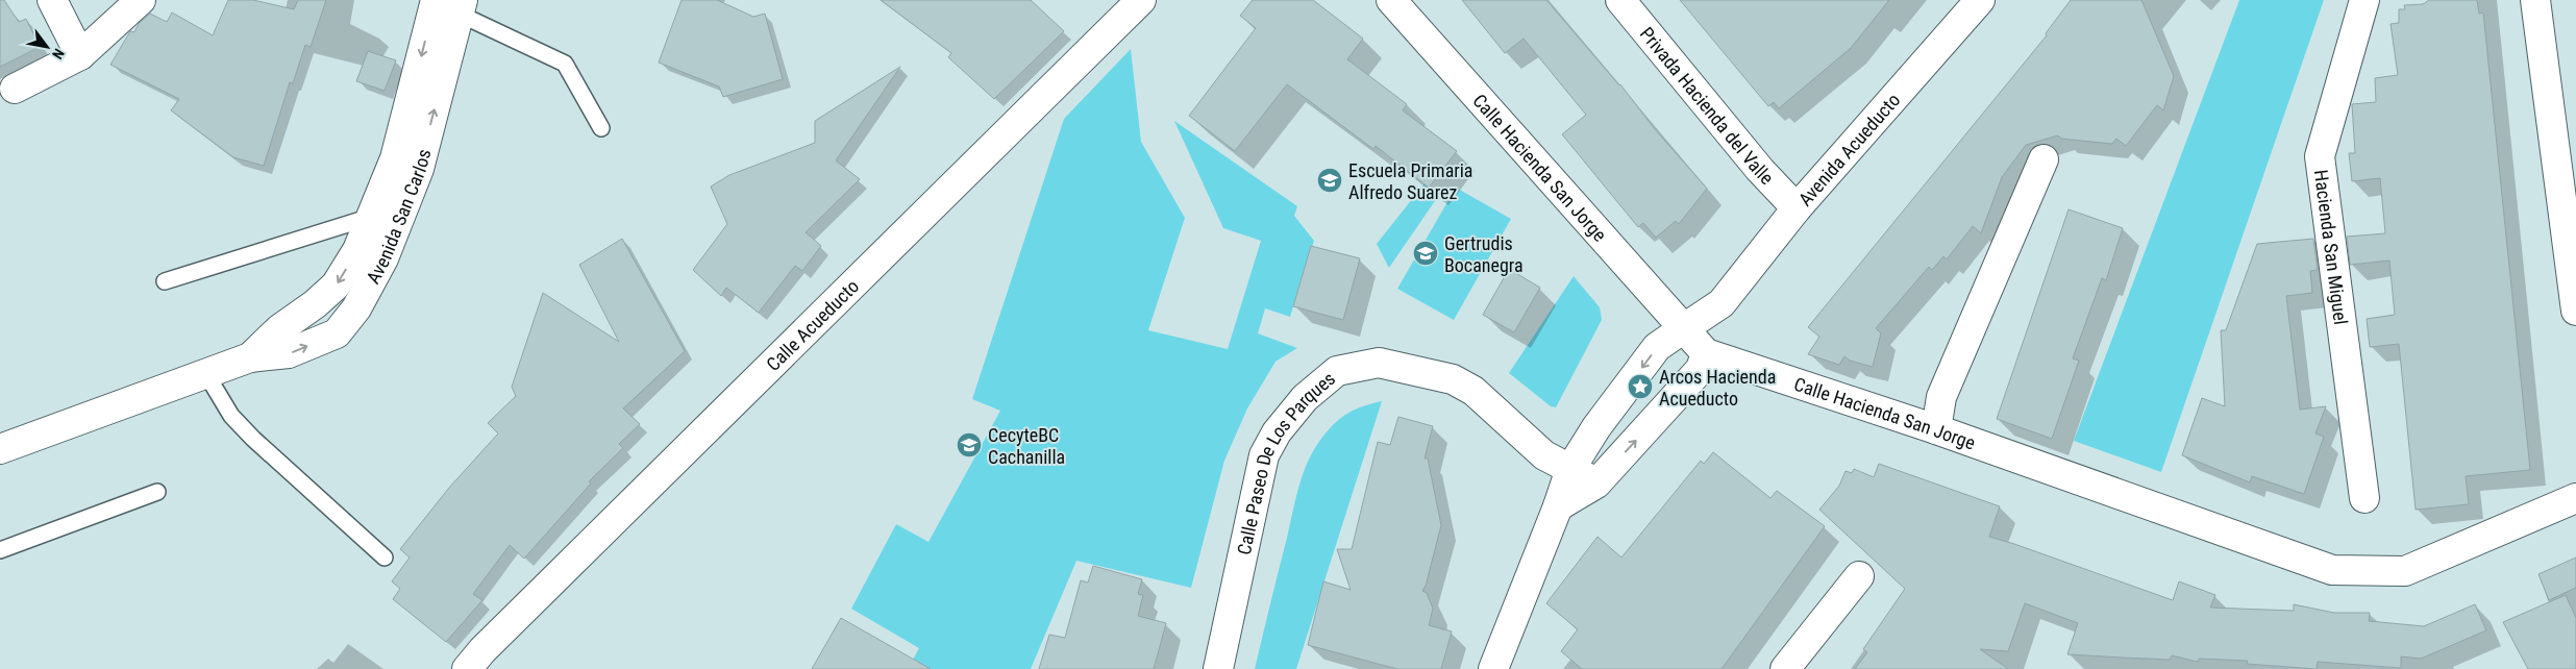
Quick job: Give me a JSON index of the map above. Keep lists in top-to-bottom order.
{
  "streets": {
    "street": [
      "Privada Hacienda del Valle",
      "Avenida Acueducto",
      "Calle Hacienda San Jorge",
      "Avenida San Carlos",
      "Hacienda San Miguel",
      "Calle Acueducto",
      "Calle Paseo De Los Parques"
    ]
  },
  "crossings": [
    ["Privada Hacienda del Valle", "Avenida Acueducto"],
    ["Avenida Acueducto", "Calle Hacienda San Jorge"],
    ["Avenida Acueducto", "Calle Paseo De Los Parques"]
  ],
  "places": {
    "school or university": ["Escuela Primaria Alfredo Suarez", "Gertrudis Bocanegra", "CecyteBC Cachanilla"],
    "place": ["Arcos Hacienda Acueducto"]
  },
  "north": "bottom right"
}
